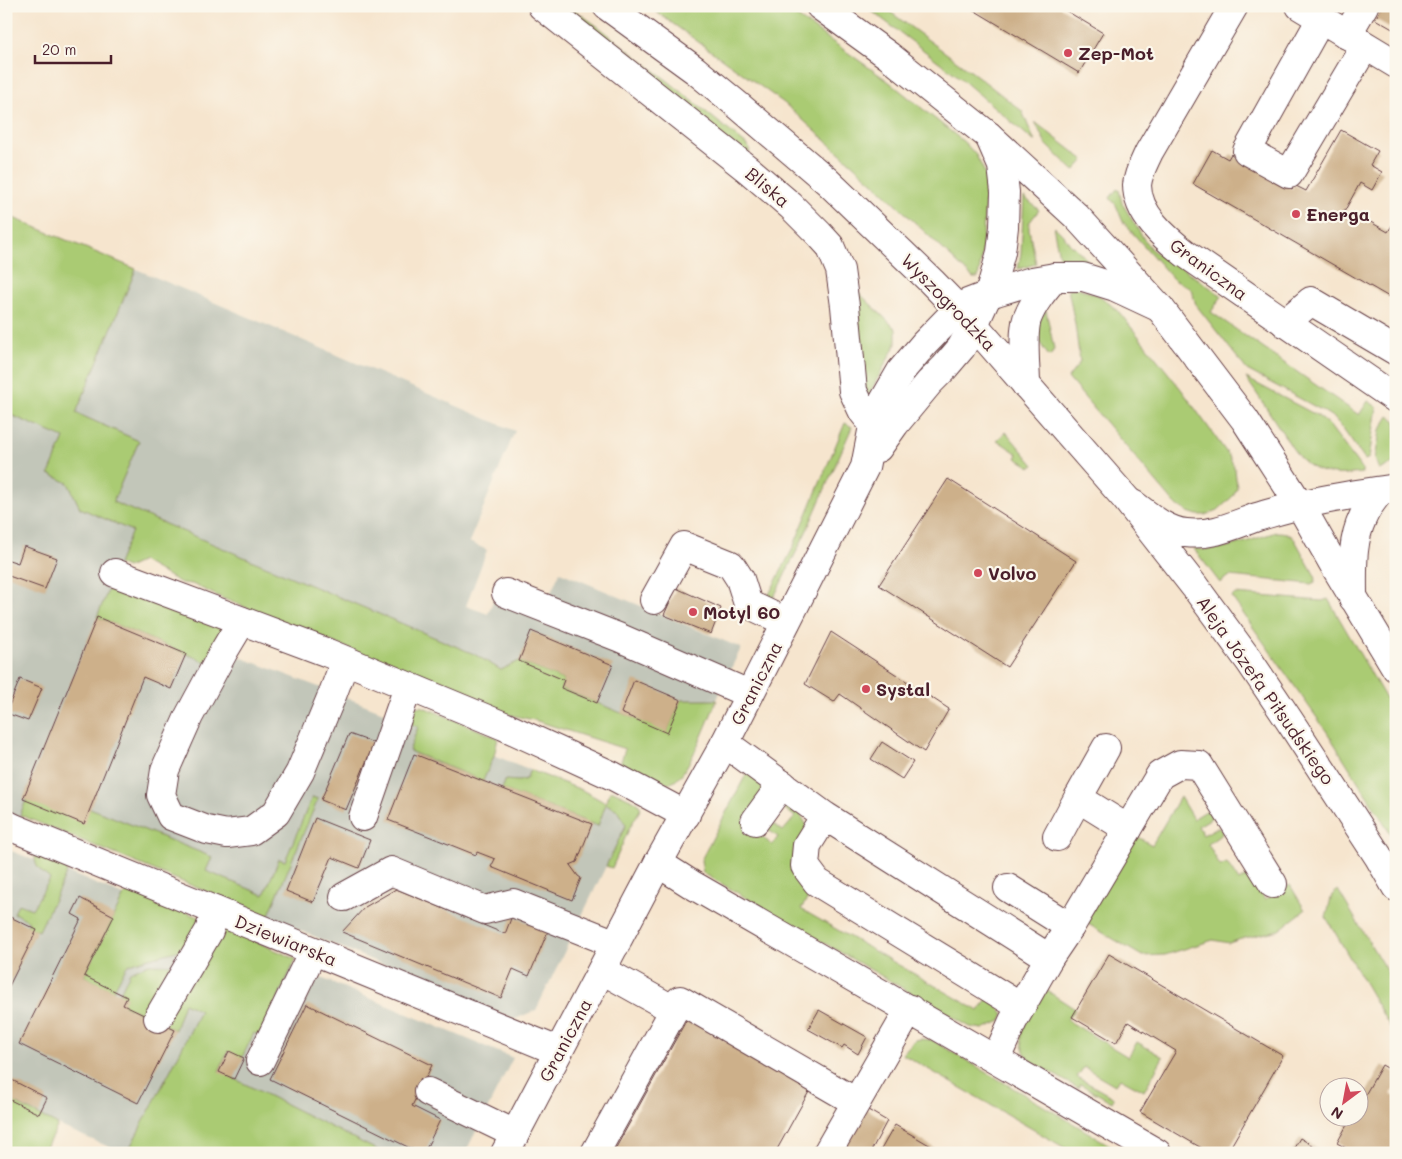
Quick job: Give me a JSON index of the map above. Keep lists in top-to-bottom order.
{
  "streets": {
    "street": [
      "Bliska",
      "Graniczna",
      "Wyszogrodzka",
      "Aleja Józefa Piłsudskiego",
      "Dziewiarska"
    ]
  },
  "crossings": [
    ["Bliska", "Graniczna"],
    ["Graniczna", "Wyszogrodzka"],
    ["Graniczna", "Dziewiarska"],
    ["Wyszogrodzka", "Aleja Józefa Piłsudskiego"]
  ],
  "places": [
    "Zep-Mot",
    "Energa",
    "Volvo",
    "Motyl 60",
    "Systal"
  ],
  "scale_bar": "20 m",
  "north": "bottom left"
}
